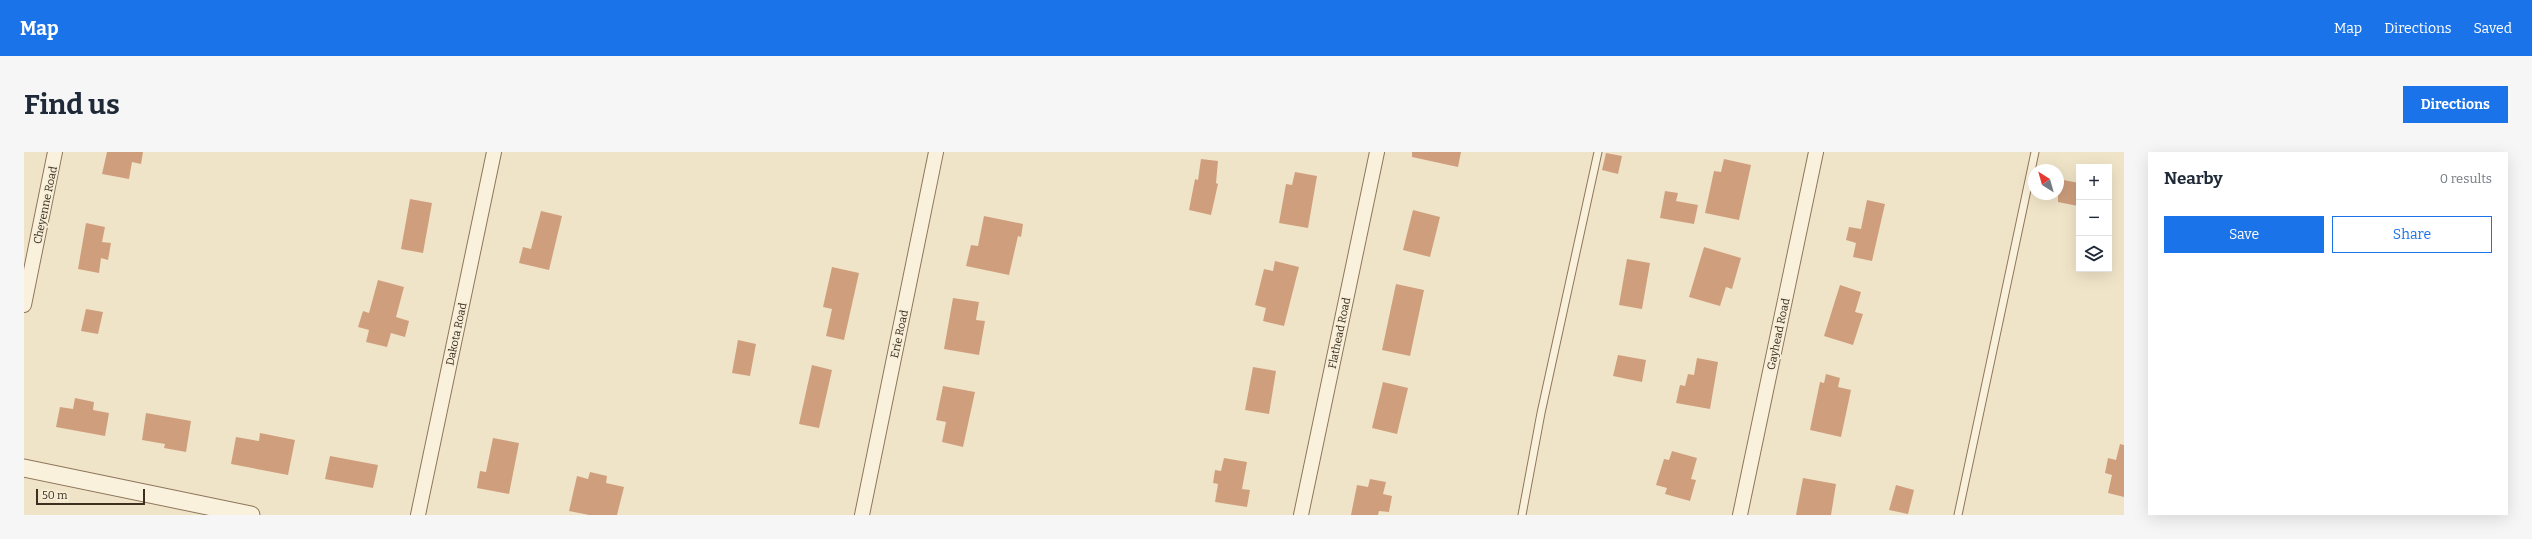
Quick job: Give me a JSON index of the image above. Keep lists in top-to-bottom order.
{
  "streets": {
    "street": [
      "Cheyenne Road",
      "Flathead Road",
      "Dakota Road",
      "Erie Road",
      "Gayhead Road"
    ]
  },
  "scale_bar": "50 m",
  "north": "top left",
  "page": {
    "header": "Map",
    "nav": ["Map", "Directions", "Saved"],
    "buttons": [
      "Directions",
      ["Save", "Share"]
    ],
    "title": "Find us",
    "heading": ["Nearby", "0 results"],
    "map_buttons": ["+", "−"],
    "scale": "50 m"
  }
}
